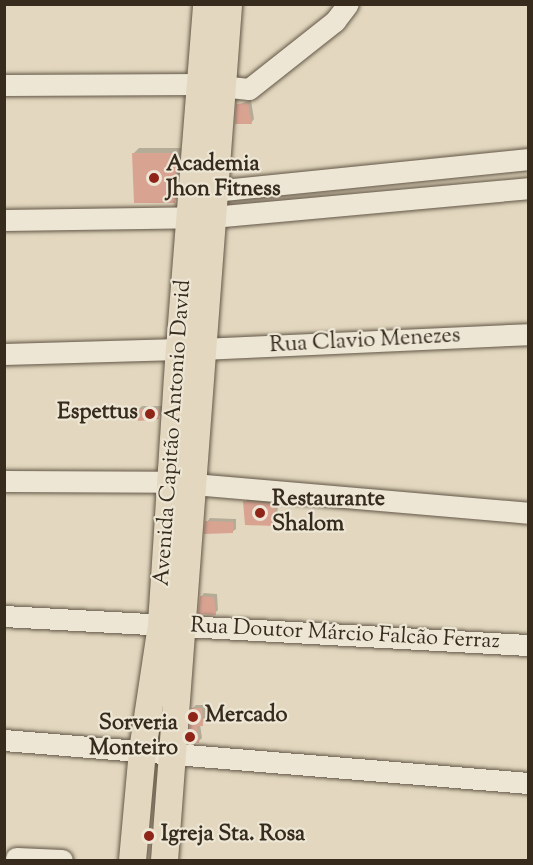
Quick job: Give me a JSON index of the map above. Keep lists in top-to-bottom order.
{
  "streets": {
    "street": ["Rua Clavio Menezes", "Rua Doutor Márcio Falcão Ferraz"]
  },
  "places": [
    "Academia Jhon Fitness",
    "Espettus",
    "Restaurante Shalom",
    "Mercado",
    "Sorveria Monteiro",
    "Igreja Sta. Rosa"
  ]
}
